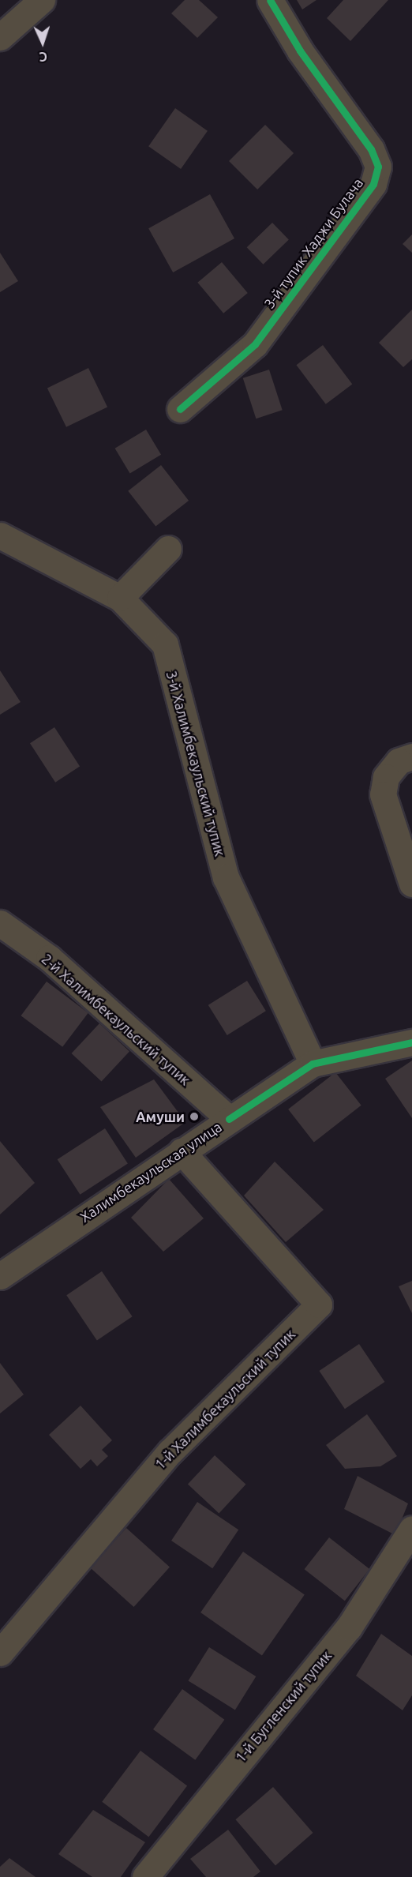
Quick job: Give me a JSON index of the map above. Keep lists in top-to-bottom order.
{
  "streets": {
    "street": [
      "3-й тупик Хаджи Булача",
      "3-й Халимбекаульский тупик",
      "2-й Халимбекаульский тупик",
      "Халимбекаульская улица",
      "1-й Халимбекаульский тупик",
      "1-й Бугленский тупик"
    ]
  },
  "crossings": [
    ["3-й Халимбекаульский тупик", "Халимбекаульская улица"],
    ["2-й Халимбекаульский тупик", "Халимбекаульская улица"],
    ["Халимбекаульская улица", "1-й Халимбекаульский тупик"]
  ],
  "places": ["Амуши"],
  "north": "bottom"
}
